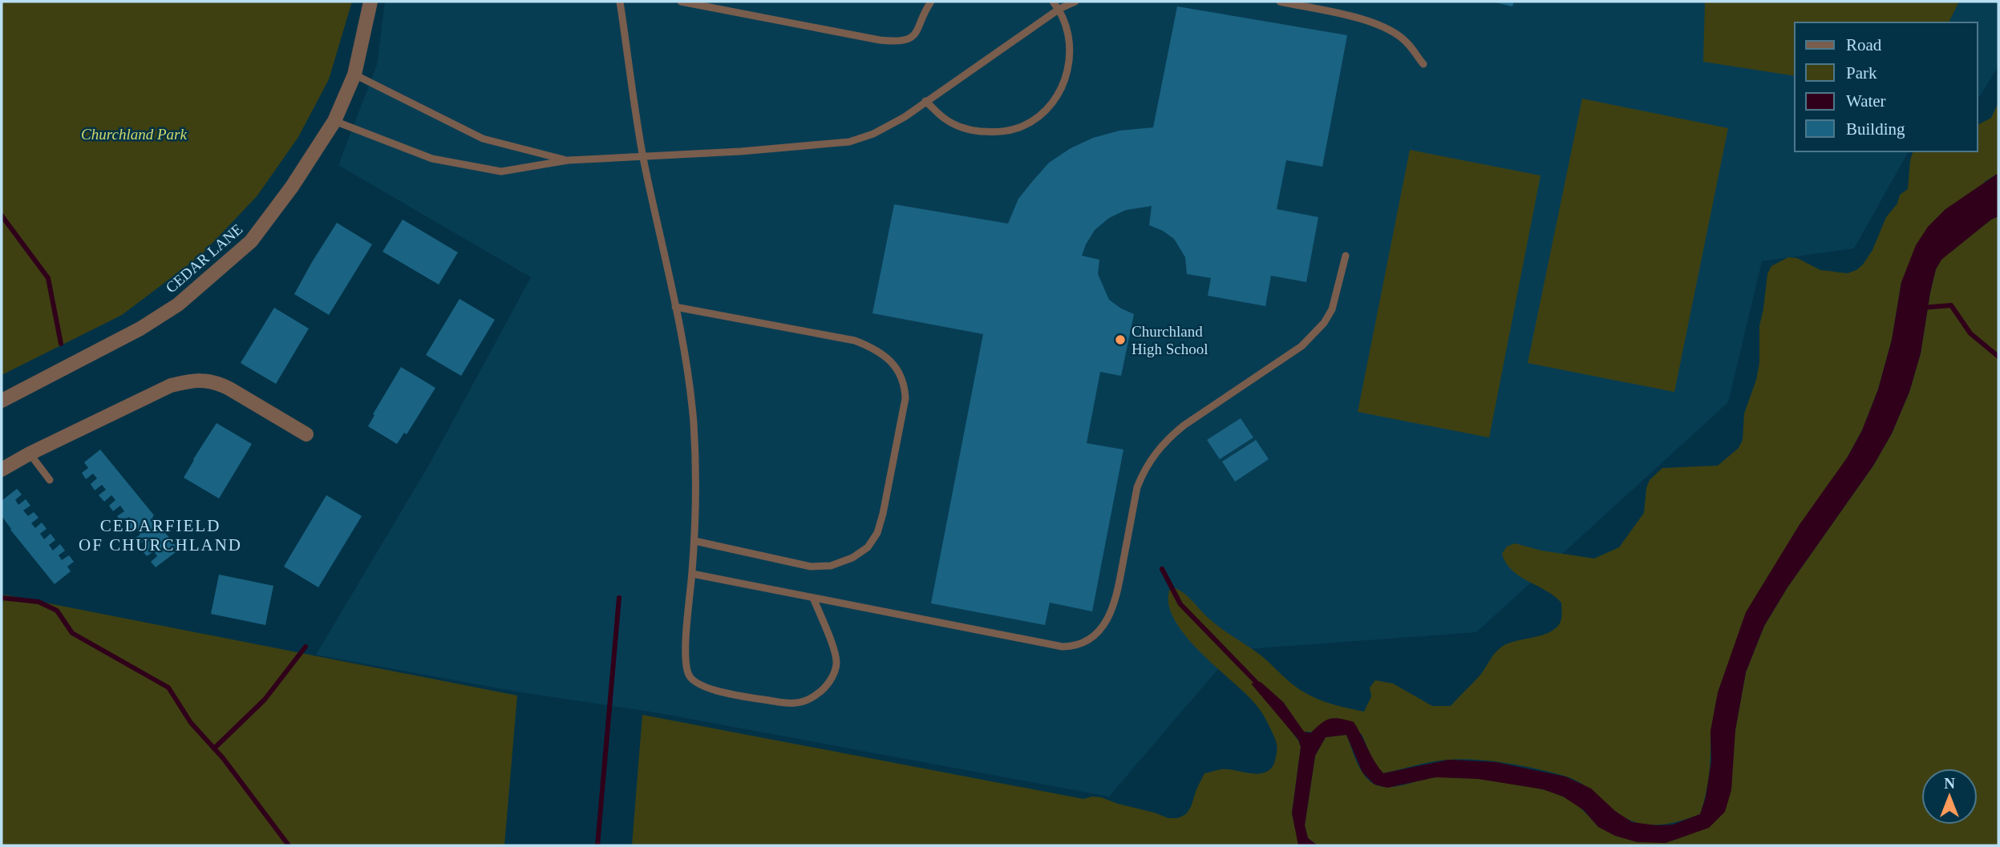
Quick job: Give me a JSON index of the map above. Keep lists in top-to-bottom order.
{
  "streets": {
    "street": ["CEDAR LANE"]
  },
  "districts": ["CEDARFIELD OF CHURCHLAND"],
  "parks": ["Churchland Park"],
  "places": ["Churchland High School"],
  "legend": [
    "Road",
    "Park",
    "Water",
    "Building"
  ],
  "north": "top"
}
